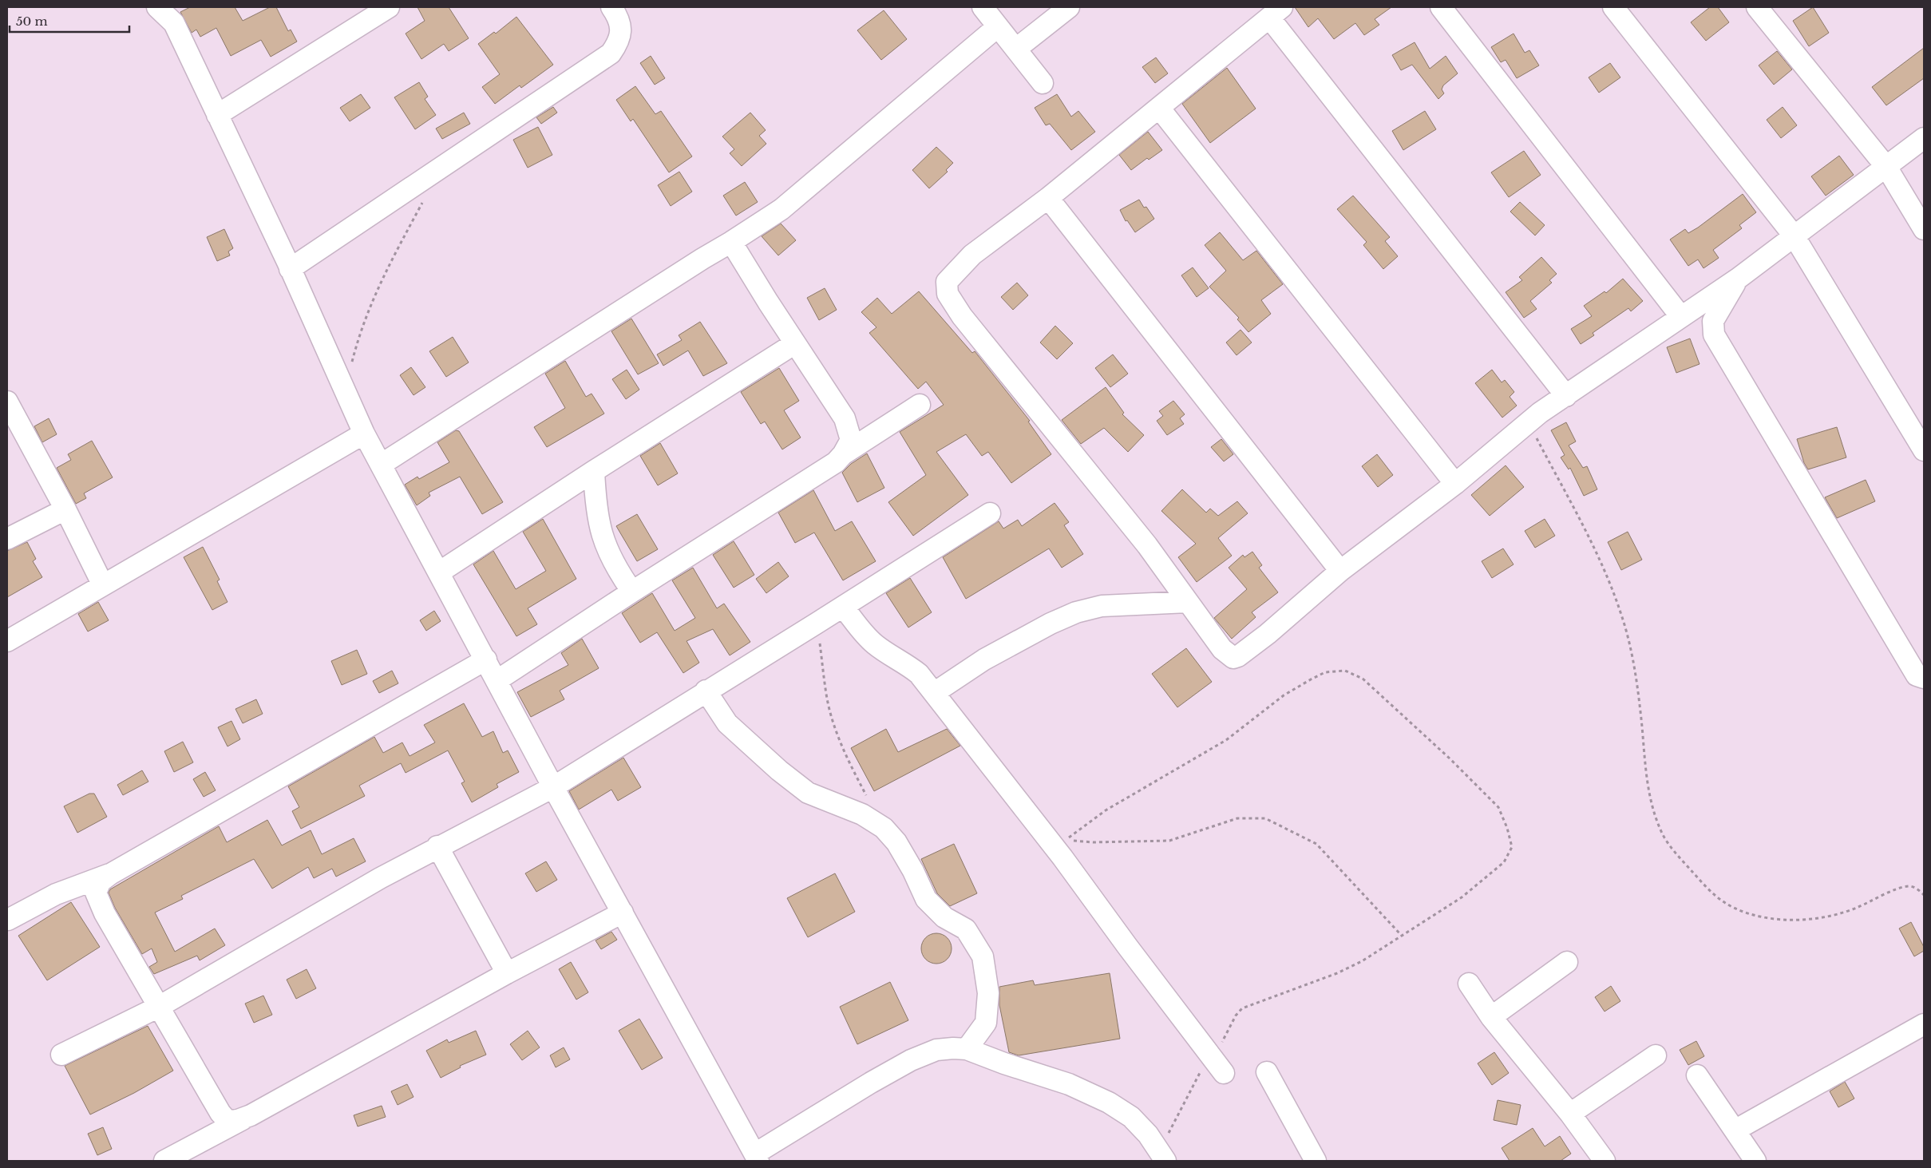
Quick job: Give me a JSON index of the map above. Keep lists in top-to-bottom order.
{
  "scale_bar": "50 m"
}
